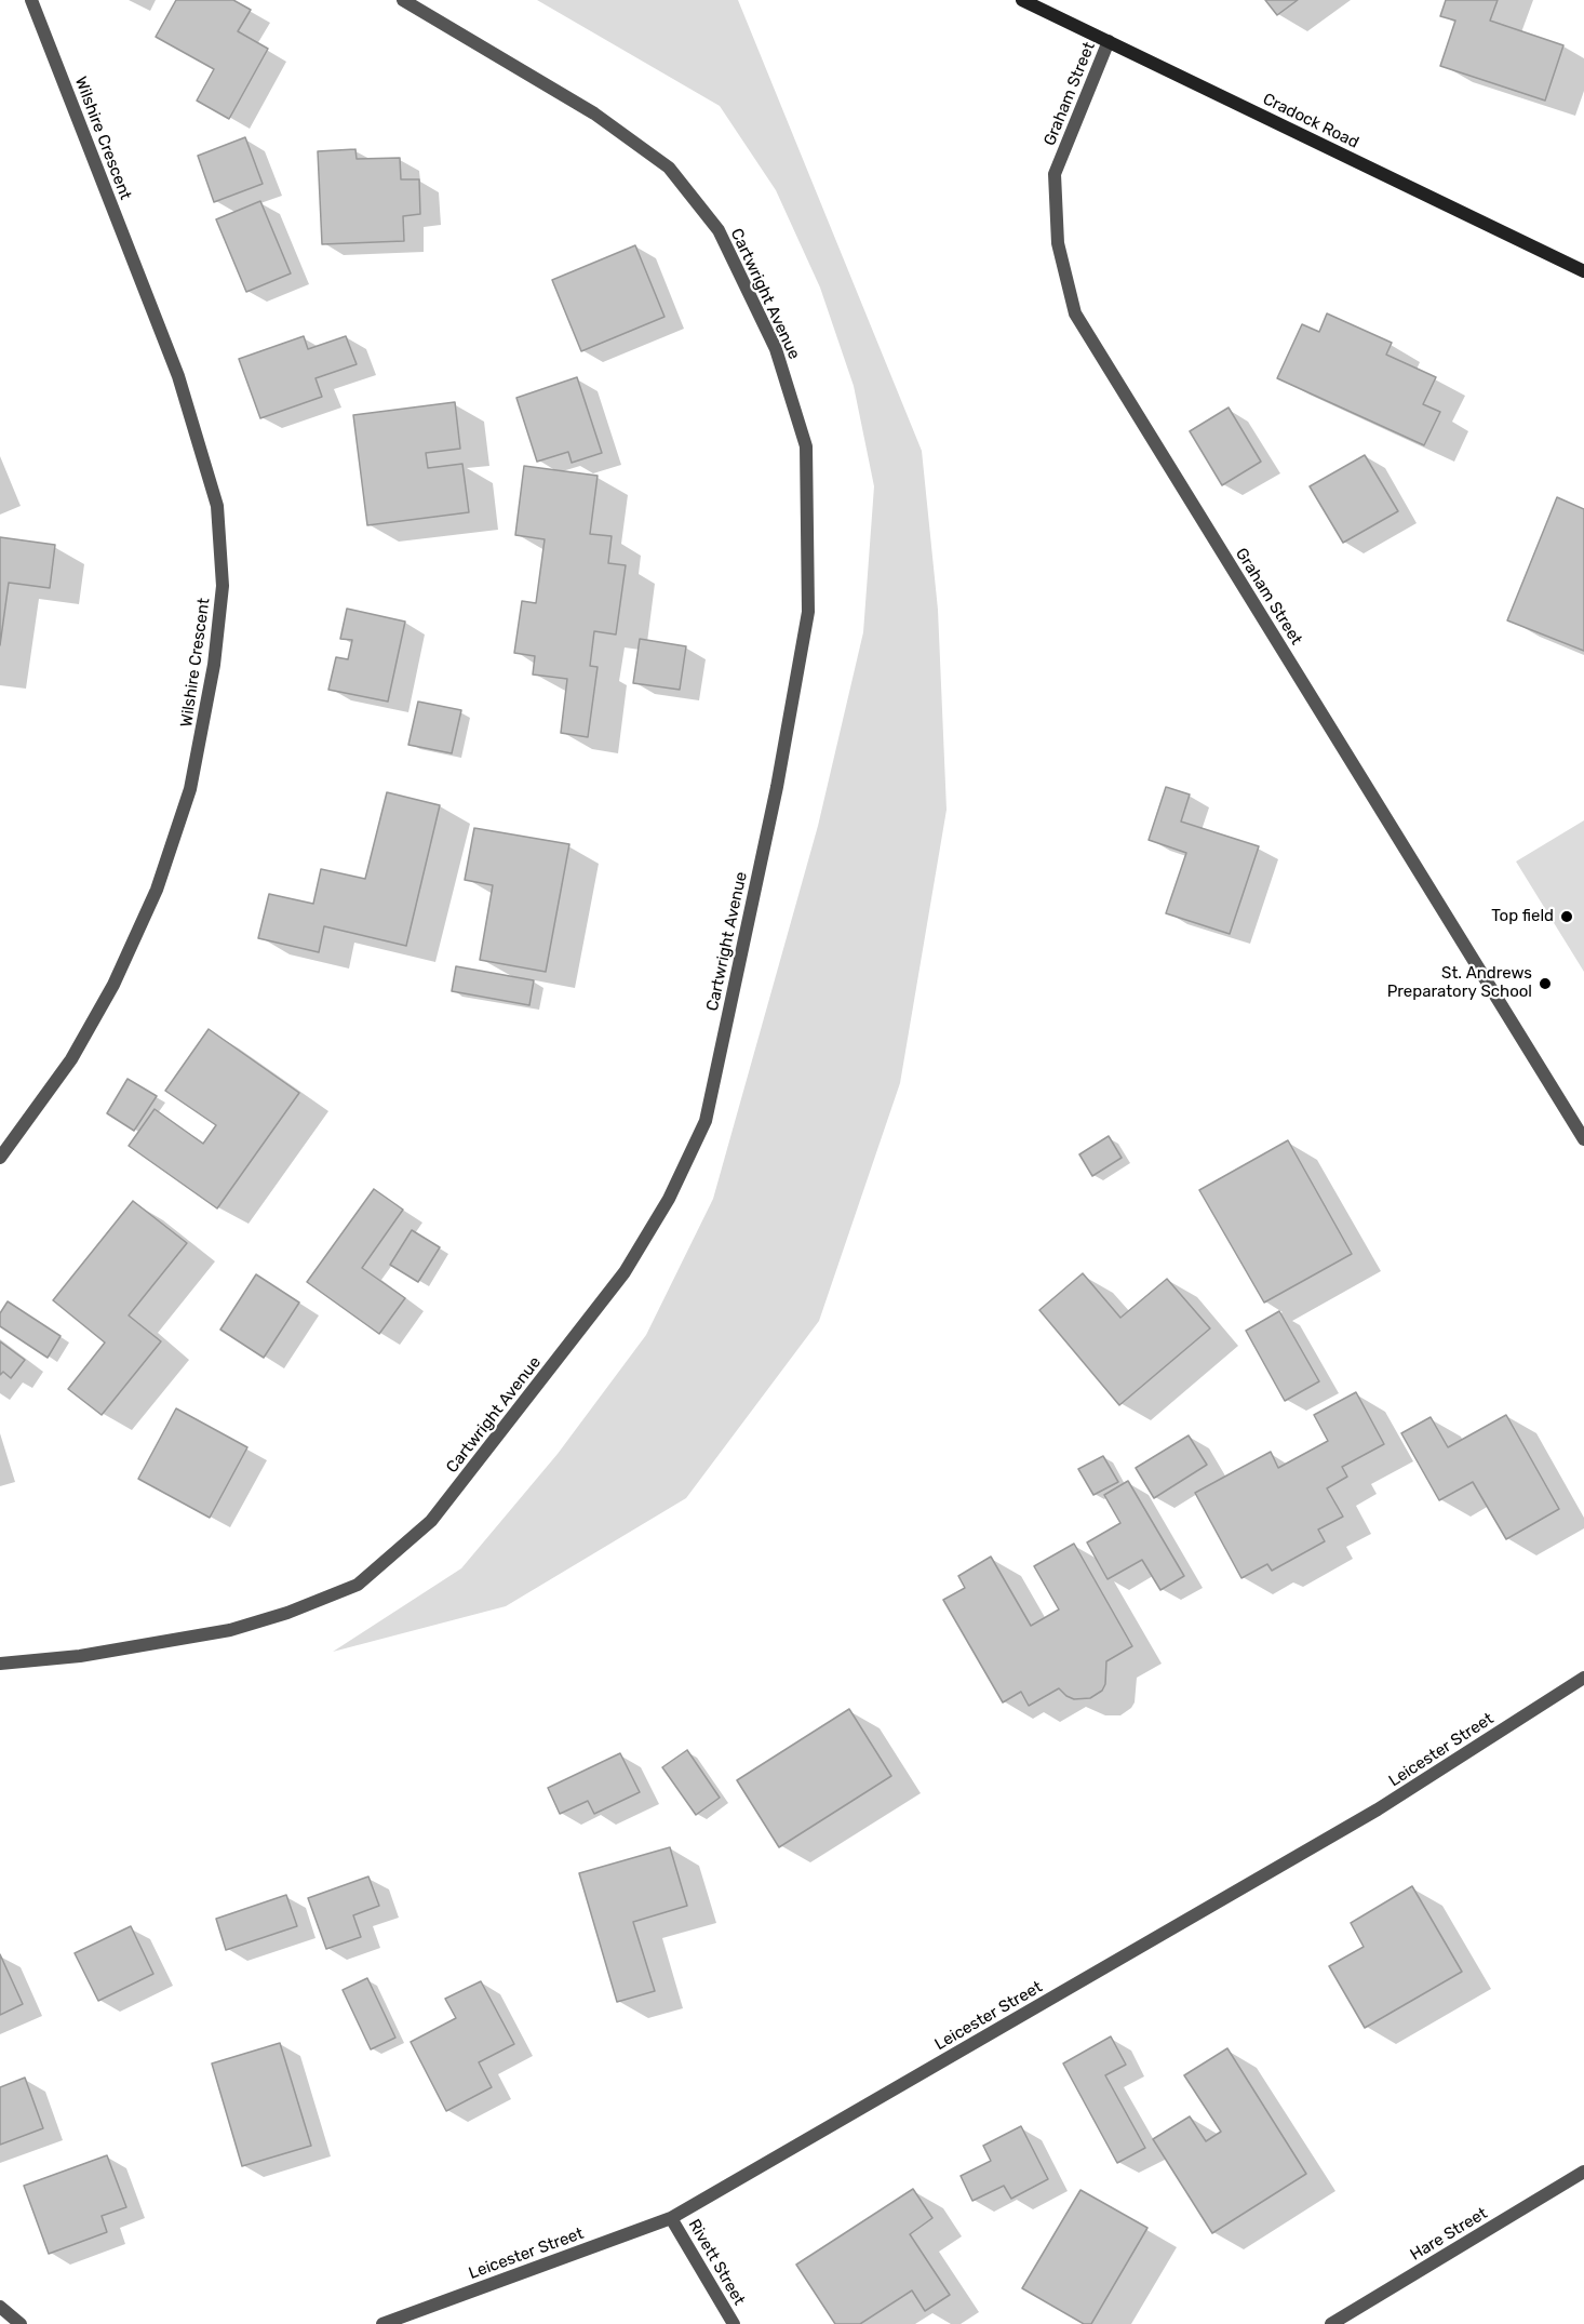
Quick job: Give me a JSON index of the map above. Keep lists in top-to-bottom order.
{
  "streets": {
    "main road": ["Cradock Road"],
    "street": [
      "Graham Street",
      "Wilshire Crescent",
      "Cartwright Avenue",
      "Leicester Street",
      "Hare Street",
      "Rivett Street"
    ]
  },
  "crossings": [
    ["Graham Street", "Cradock Road"],
    ["Leicester Street", "Rivett Street"]
  ],
  "places": ["Top field", "St. Andrews Preparatory School"]
}
